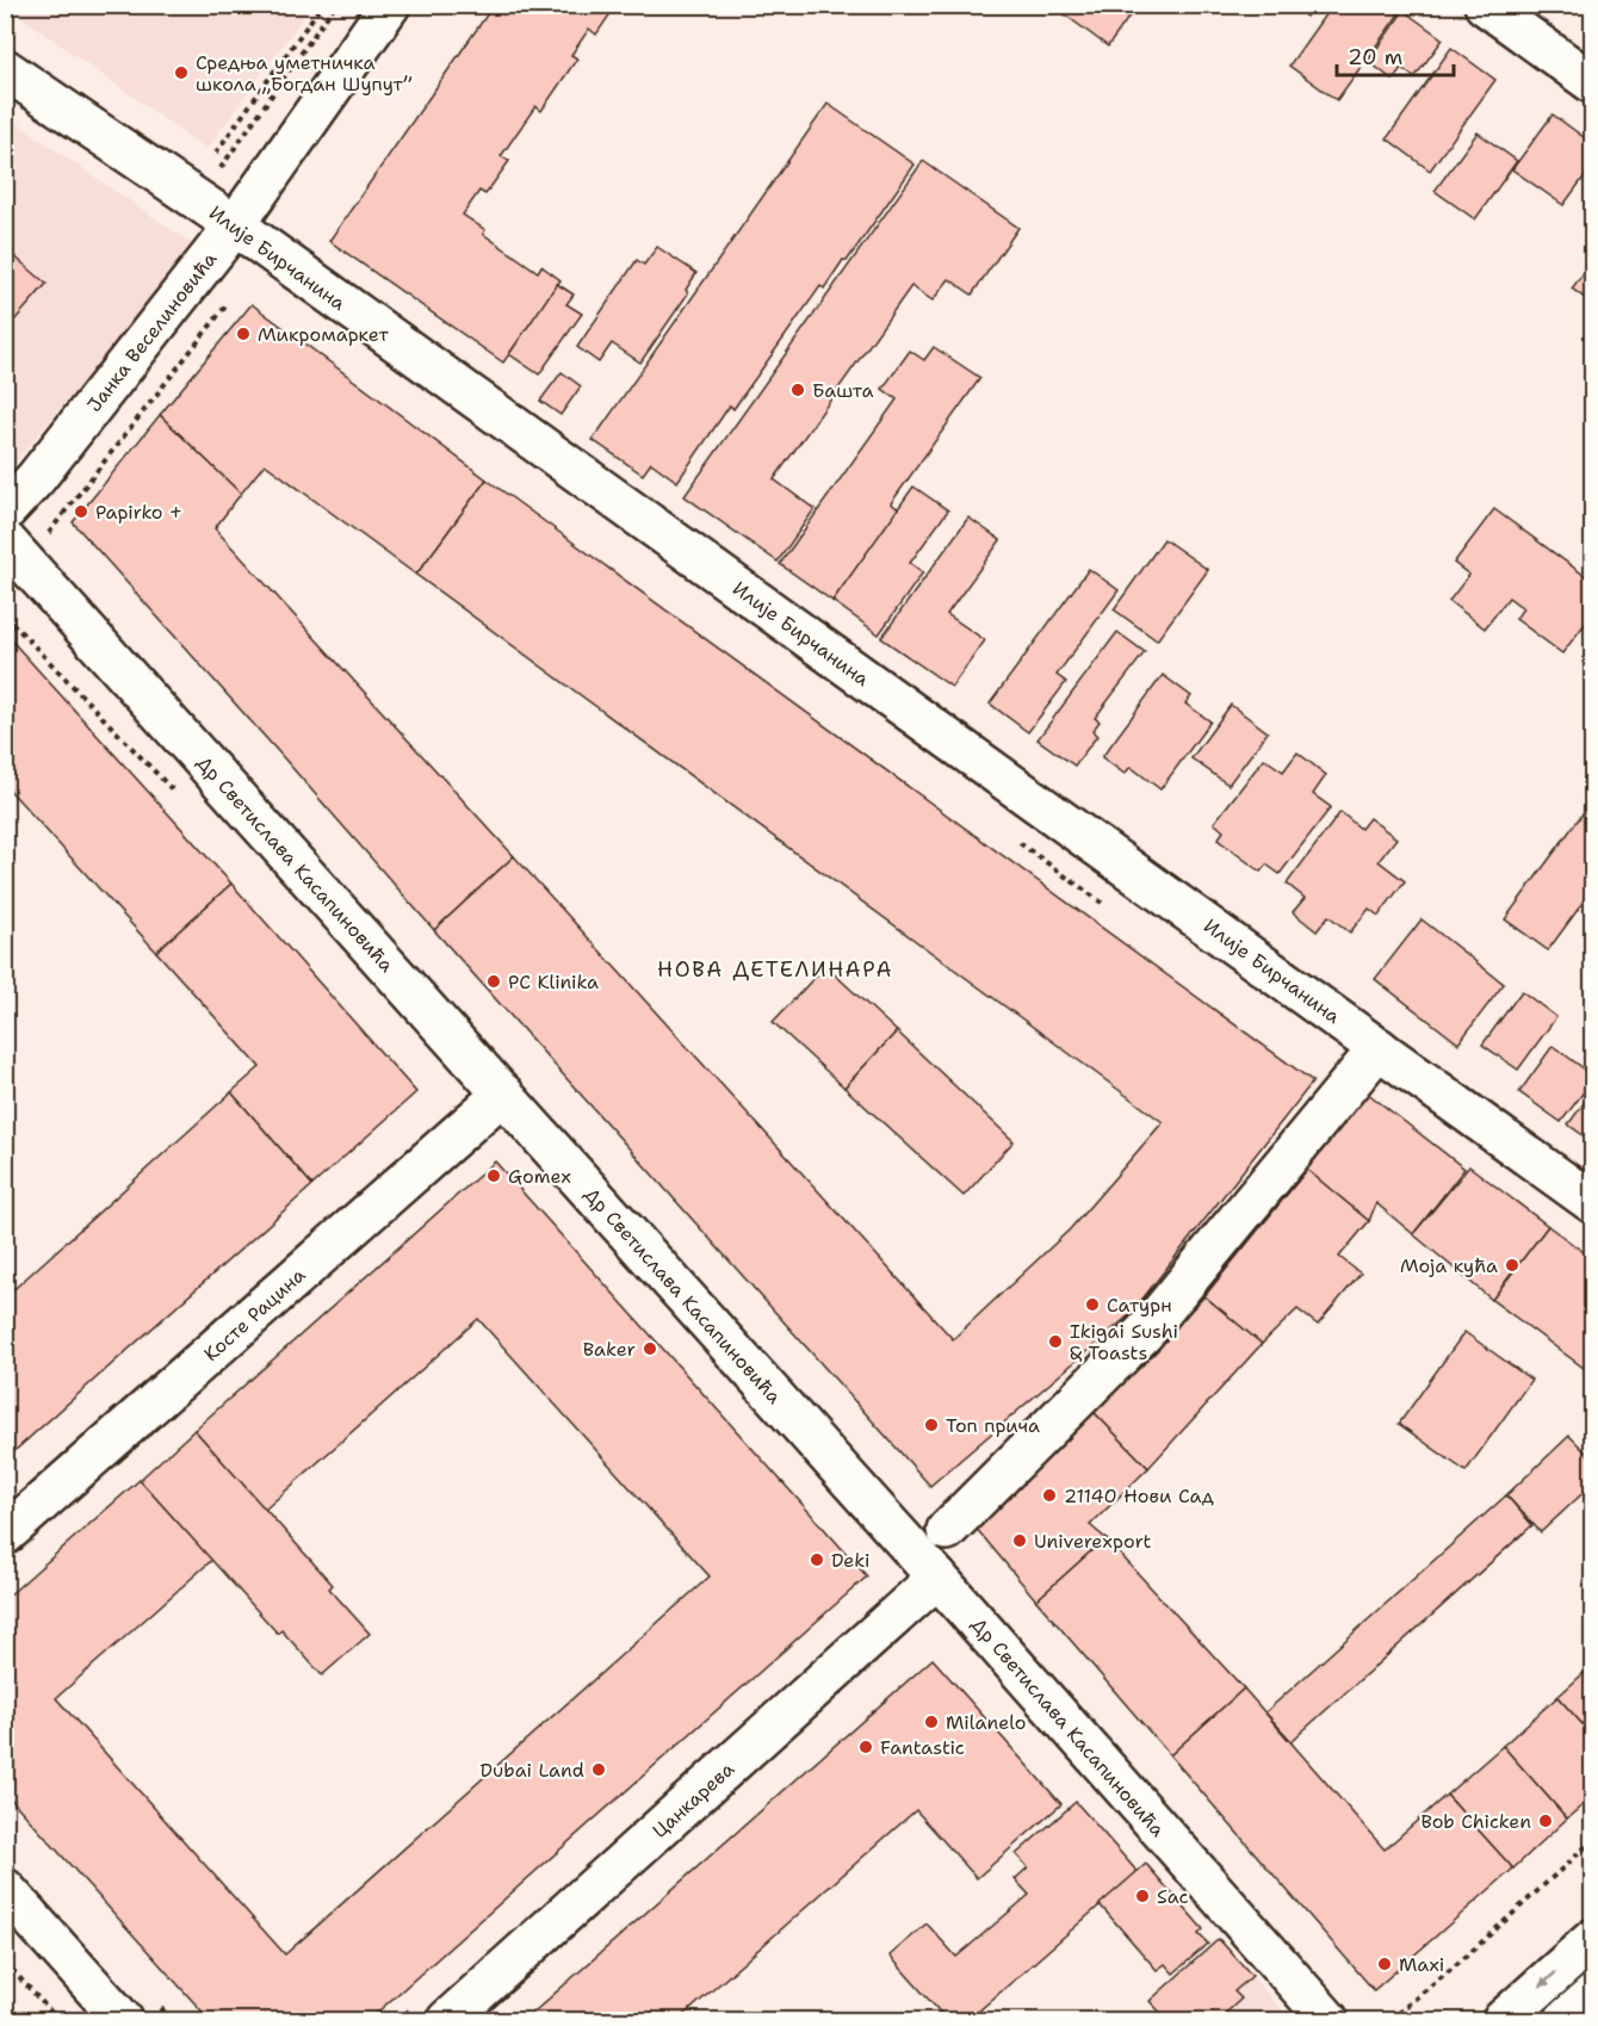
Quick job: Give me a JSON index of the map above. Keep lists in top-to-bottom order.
{
  "streets": {
    "street": [
      "Илије Бирчанина",
      "Јанка Веселиновића",
      "Др Светислава Касапиновића",
      "Косте Рацина",
      "Цанкарева"
    ]
  },
  "crossings": [
    ["Илије Бирчанина", "Јанка Веселиновића"],
    ["Др Светислава Касапиновића", "Косте Рацина"],
    ["Др Светислава Касапиновића", "Цанкарева"]
  ],
  "districts": ["НОВА ДЕТЕЛИНАРА"],
  "places": [
    "Средња уметничка школа „Богдан Шупут”",
    "Микромаркет",
    "Башта",
    "Papirko +",
    "PC Klinika",
    "Gomex",
    "Моја кућа",
    "Сатурн",
    "Ikigai Sushi & Toasts",
    "Baker",
    "Топ прича",
    "21140 Нови Сад",
    "Univerexport",
    "Deki",
    "Milanelo",
    "Fantastic",
    "Dubai Land",
    "Bob Chicken",
    "Sac",
    "Maxi"
  ],
  "scale_bar": "20 m"
}
